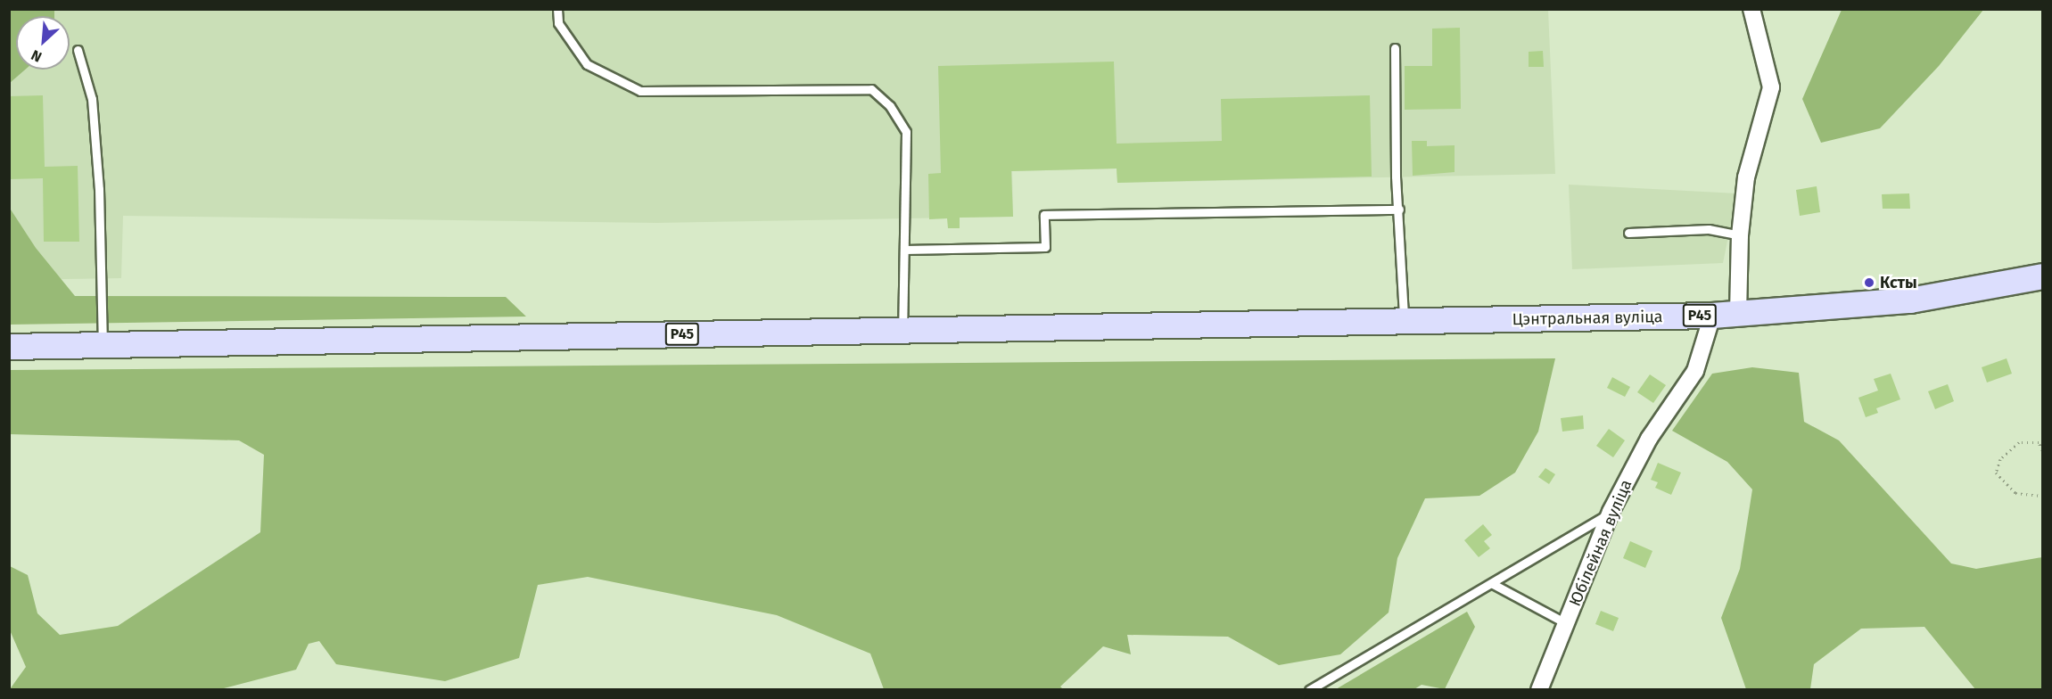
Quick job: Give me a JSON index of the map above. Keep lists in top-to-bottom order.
{
  "streets": {
    "main road": ["Р45", "Цэнтральная вуліца"],
    "street": ["Юбілейная вуліца"]
  },
  "crossings": [
    ["Р45", "Цэнтральная вуліца"],
    ["Цэнтральная вуліца", "Юбілейная вуліца"]
  ],
  "places": ["Ксты"],
  "north": "bottom left"
}
